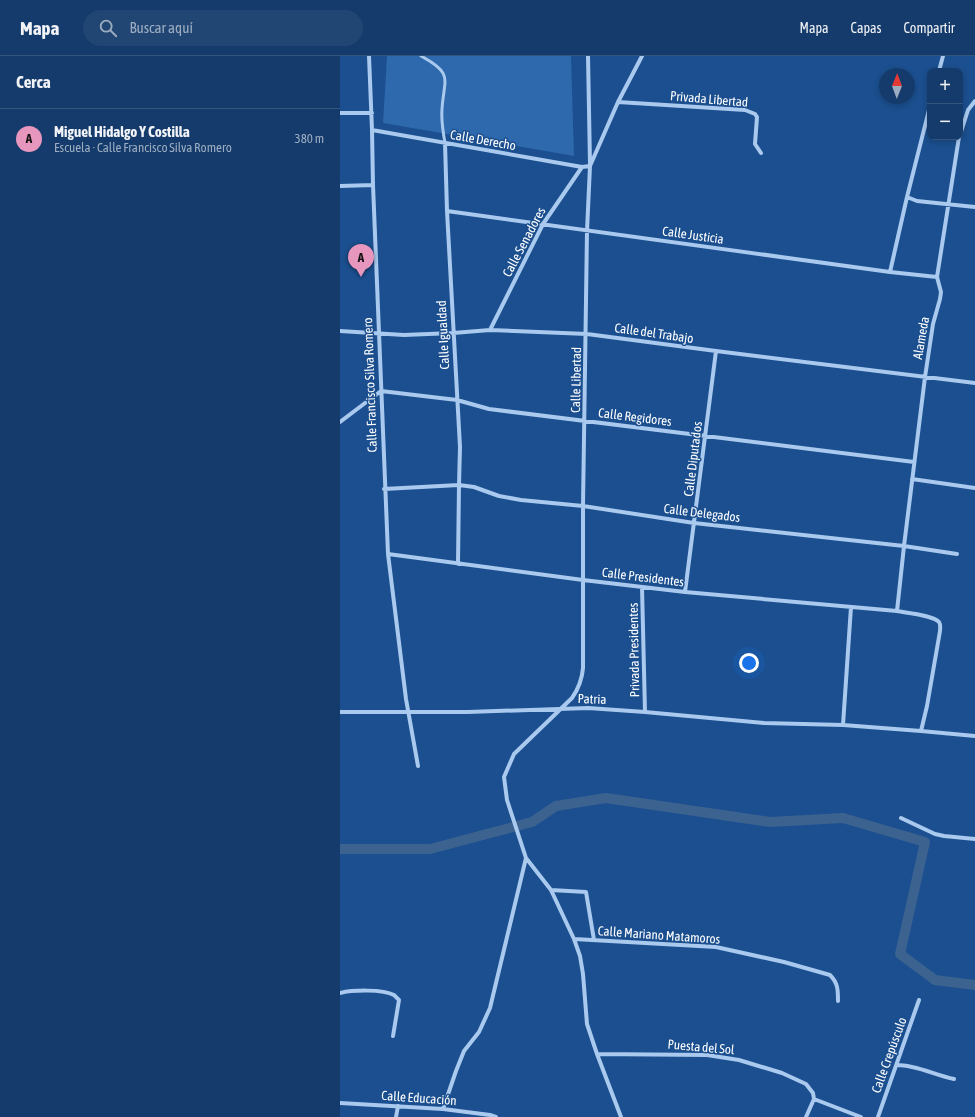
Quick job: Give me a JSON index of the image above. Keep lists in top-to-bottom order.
{
  "streets": {
    "street": [
      "Privada Libertad",
      "Calle Derecho",
      "Calle Justicia",
      "Calle Senadores",
      "Calle del Trabajo",
      "Calle Igualdad",
      "Alameda",
      "Calle Libertad",
      "Calle Francisco Silva Romero",
      "Calle Regidores",
      "Calle Diputados",
      "Calle Delegados",
      "Calle Presidentes",
      "Privada Presidentes",
      "Patria",
      "Calle Mariano Matamoros",
      "Puesta del Sol",
      "Calle Crepúsculo",
      "Calle Educación"
    ]
  },
  "crossings": [
    ["Privada Libertad", "Calle Libertad"],
    ["Calle Derecho", "Calle Senadores"],
    ["Calle Derecho", "Calle Igualdad"],
    ["Calle Derecho", "Calle Libertad"],
    ["Calle Derecho", "Calle Francisco Silva Romero"],
    ["Calle Justicia", "Calle Senadores"],
    ["Calle Justicia", "Calle Igualdad"],
    ["Calle Justicia", "Alameda"],
    ["Calle Justicia", "Calle Libertad"],
    ["Calle Senadores", "Calle del Trabajo"],
    ["Calle del Trabajo", "Calle Igualdad"],
    ["Calle del Trabajo", "Alameda"],
    ["Calle del Trabajo", "Calle Libertad"],
    ["Calle del Trabajo", "Calle Francisco Silva Romero"],
    ["Calle del Trabajo", "Calle Diputados"],
    ["Calle Igualdad", "Calle Regidores"],
    ["Calle Igualdad", "Calle Delegados"],
    ["Calle Igualdad", "Calle Presidentes"],
    ["Alameda", "Calle Regidores"],
    ["Alameda", "Calle Delegados"],
    ["Alameda", "Calle Presidentes"],
    ["Calle Libertad", "Calle Regidores"],
    ["Calle Libertad", "Calle Delegados"],
    ["Calle Libertad", "Calle Presidentes"],
    ["Calle Libertad", "Patria"],
    ["Calle Francisco Silva Romero", "Calle Regidores"],
    ["Calle Francisco Silva Romero", "Calle Presidentes"],
    ["Calle Francisco Silva Romero", "Patria"],
    ["Calle Regidores", "Calle Diputados"],
    ["Calle Diputados", "Calle Delegados"],
    ["Calle Diputados", "Calle Presidentes"],
    ["Calle Presidentes", "Privada Presidentes"],
    ["Privada Presidentes", "Patria"]
  ],
  "north": "top",
  "page": {
    "header": "Mapa",
    "search": "Buscar aquí",
    "nav": ["Mapa", "Capas", "Compartir"],
    "heading": "Cerca",
    "map_buttons": ["+", "−"],
    "list": [
      {
        "mark": "A",
        "name": "Miguel Hidalgo Y Costilla",
        "note": "Escuela · Calle Francisco Silva Romero",
        "value": "380 m"
      }
    ],
    "pins": "A"
  }
}
